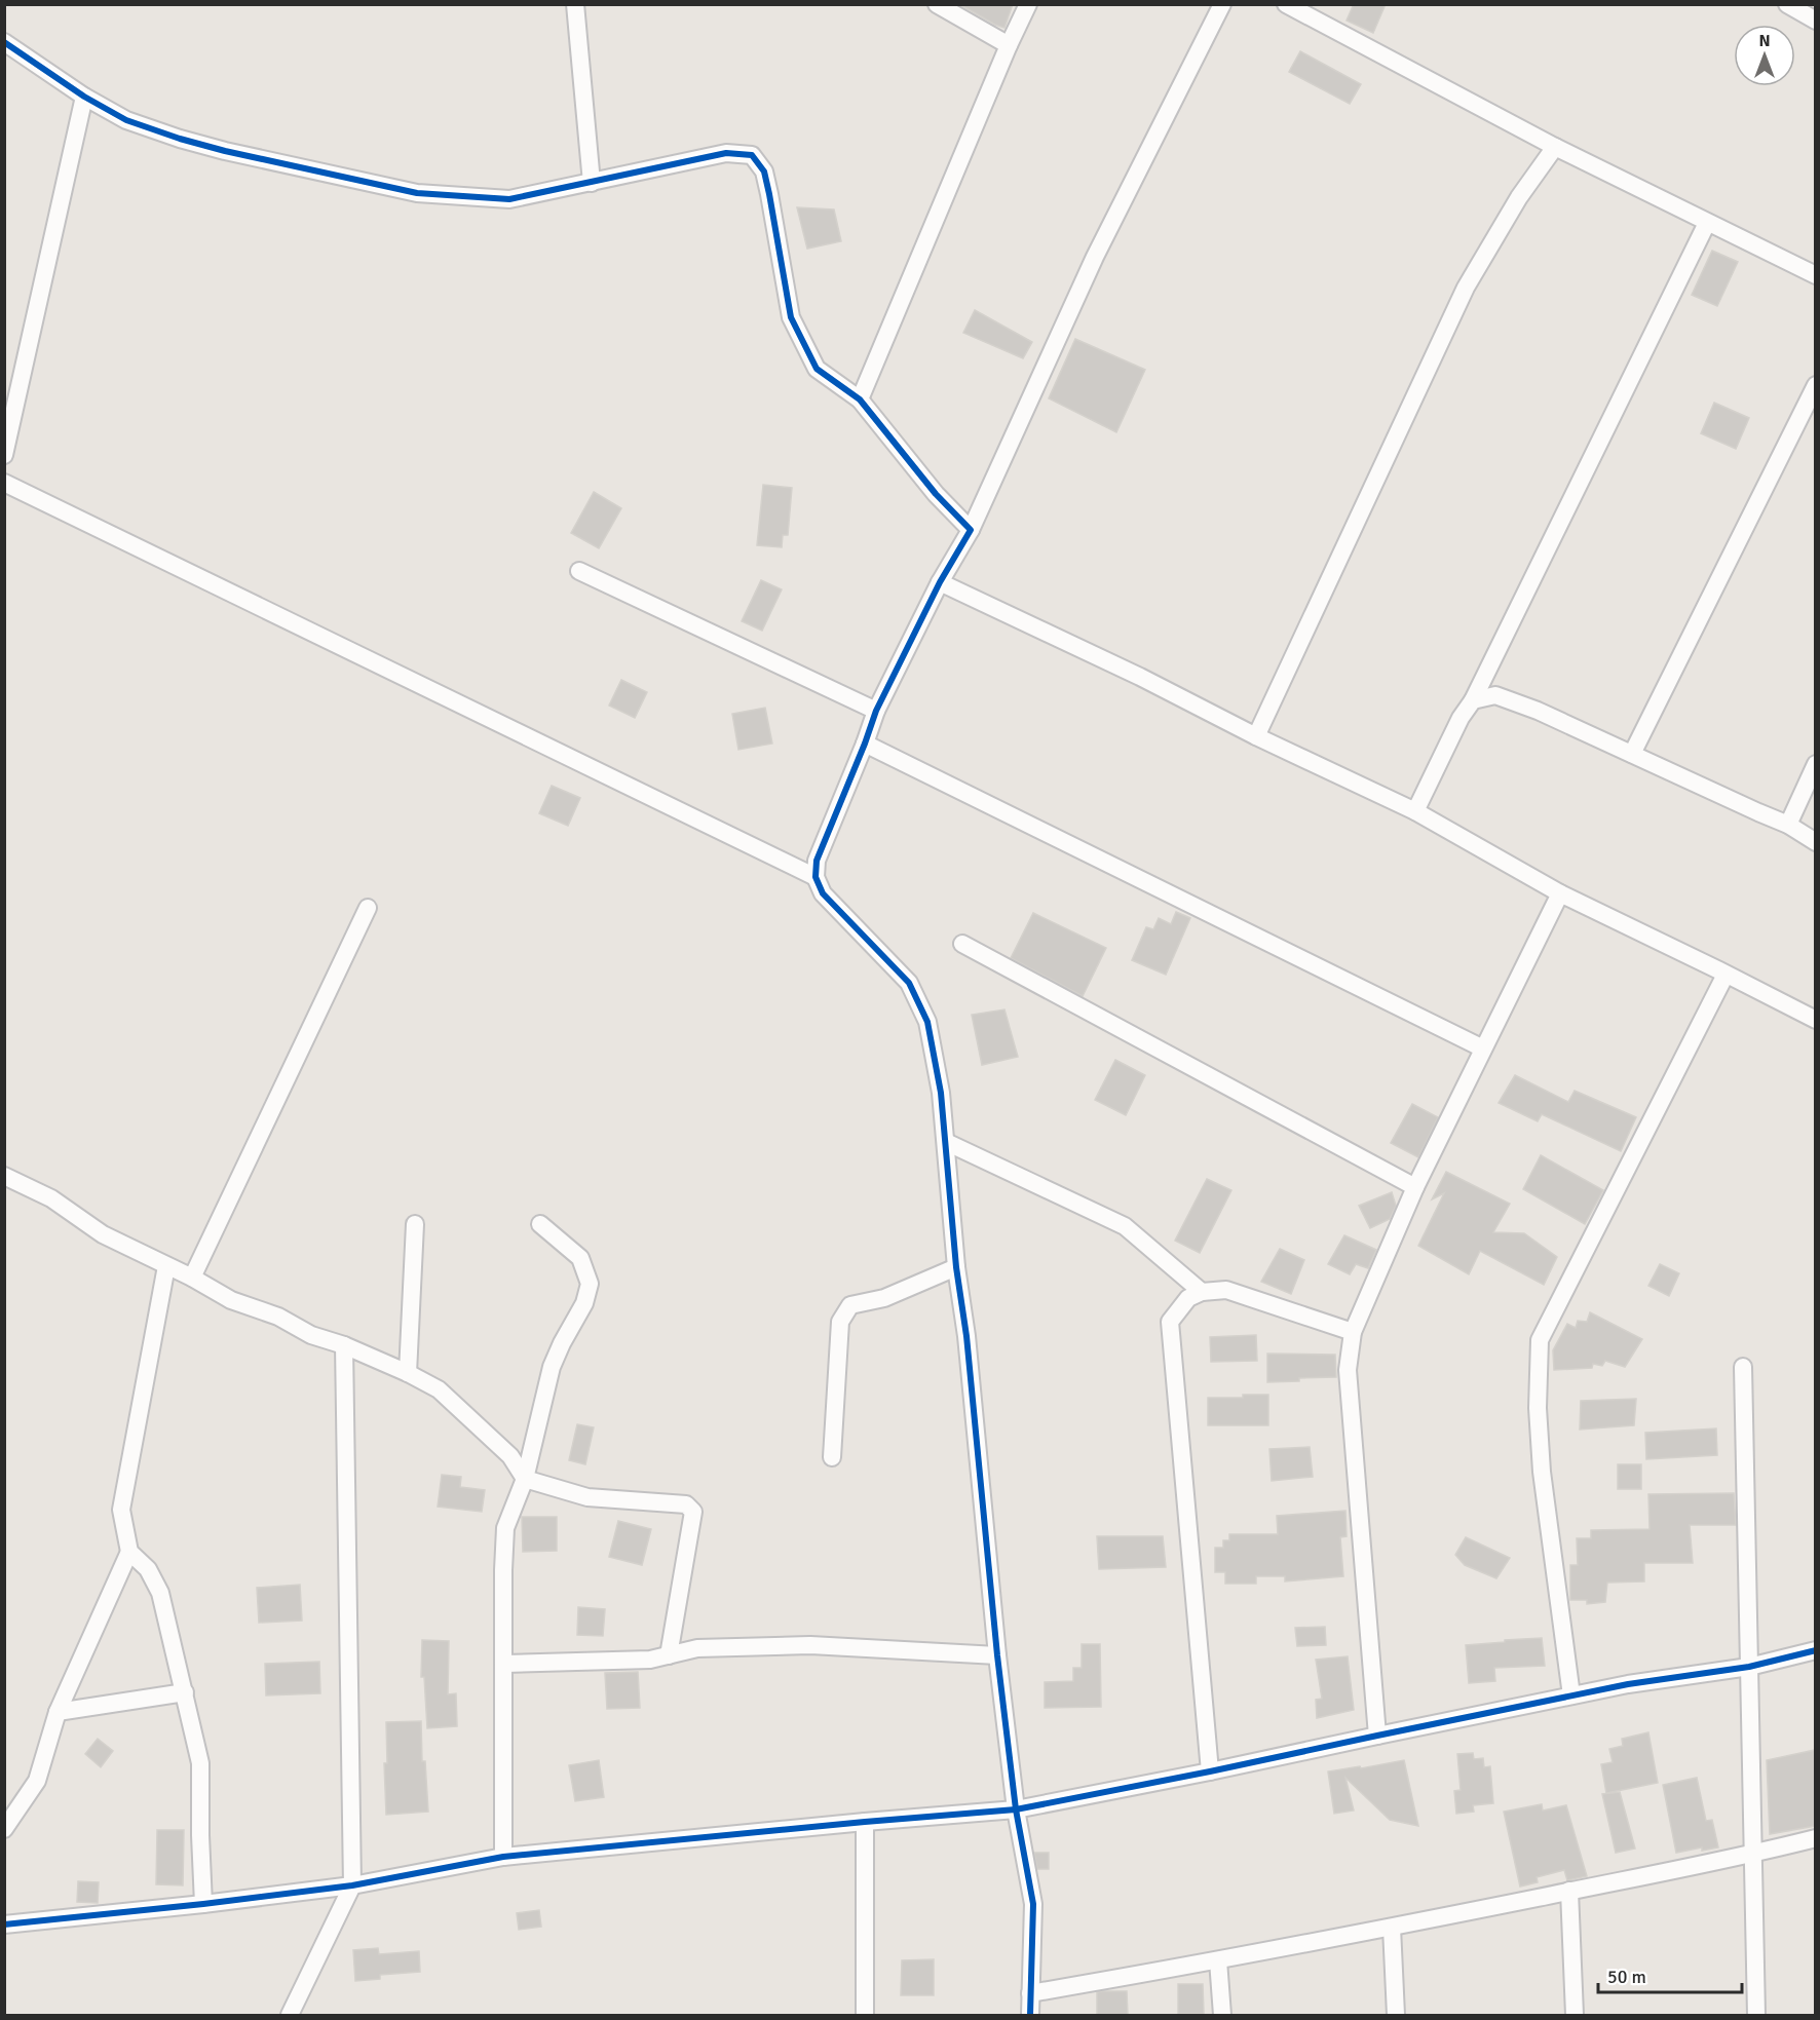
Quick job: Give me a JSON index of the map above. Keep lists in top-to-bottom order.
{
  "scale_bar": "50 m",
  "north": "top"
}
